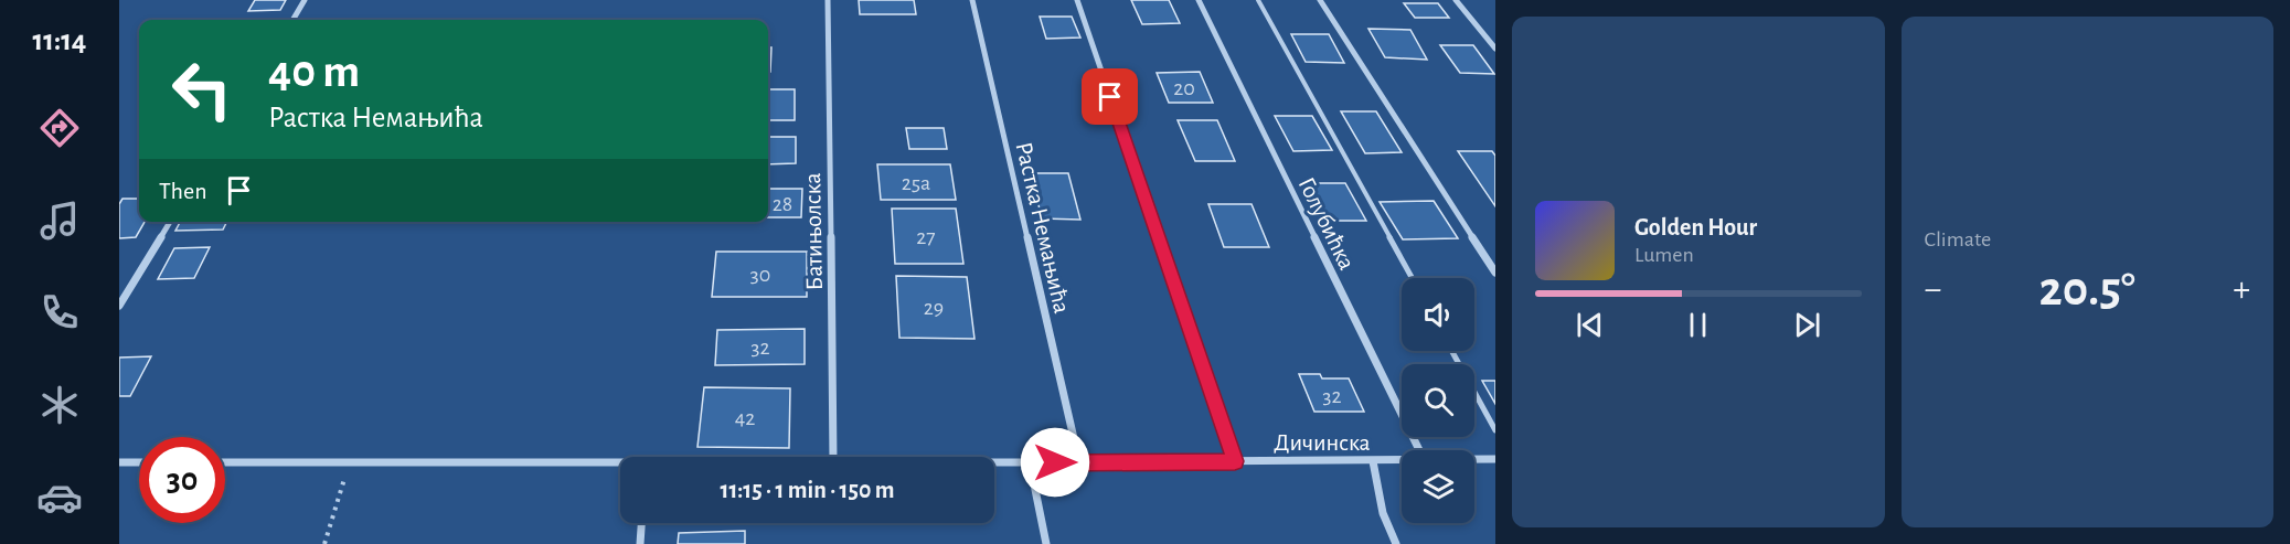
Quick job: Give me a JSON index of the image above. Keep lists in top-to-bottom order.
{
  "streets": {
    "street": [
      "Голубићка",
      "Растка Немањића",
      "Батињолска",
      "Дичинска"
    ]
  },
  "crossings": [
    ["Растка Немањића", "Дичинска"]
  ],
  "house_numbers": [
    "20",
    "25a",
    "28",
    "27",
    "30",
    "29",
    "32",
    "32",
    "42"
  ],
  "page": {
    "tabs": "11:14",
    "tile": "Climate",
    "turn": ["40 m", "Растка Немањића"],
    "then": "Then",
    "song": ["Golden Hour", "Lumen"],
    "heat": ["−", "20.5°", "+"],
    "limit": "30",
    "trip": "11:15 · 1 min · 150 m"
  }
}
